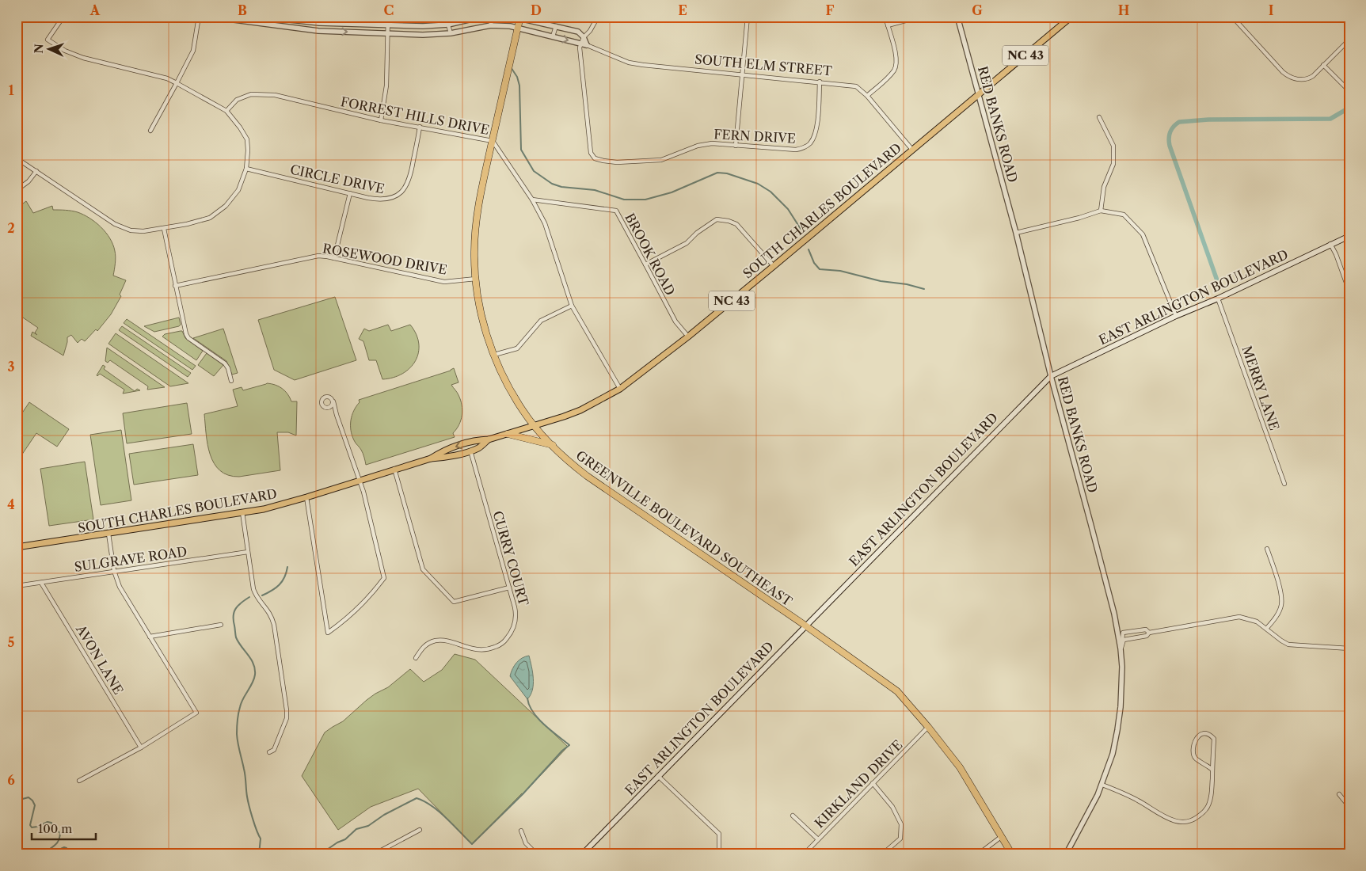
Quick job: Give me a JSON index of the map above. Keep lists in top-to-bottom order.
{
  "streets": {
    "highway": ["GREENVILLE BOULEVARD SOUTHEAST"],
    "main road": ["NC 43", "SOUTH CHARLES BOULEVARD", "EAST ARLINGTON BOULEVARD"],
    "street": [
      "SOUTH ELM STREET",
      "FORREST HILLS DRIVE",
      "RED BANKS ROAD",
      "FERN DRIVE",
      "CIRCLE DRIVE",
      "BROOK ROAD",
      "ROSEWOOD DRIVE",
      "MERRY LANE",
      "CURRY COURT",
      "SULGRAVE ROAD",
      "AVON LANE",
      "KIRKLAND DRIVE"
    ]
  },
  "crossings": [
    ["SOUTH ELM STREET", "FERN DRIVE"],
    ["SOUTH ELM STREET", "SOUTH CHARLES BOULEVARD"],
    ["SOUTH ELM STREET", "GREENVILLE BOULEVARD SOUTHEAST"],
    ["FORREST HILLS DRIVE", "CIRCLE DRIVE"],
    ["FORREST HILLS DRIVE", "SOUTH CHARLES BOULEVARD"],
    ["FORREST HILLS DRIVE", "BROOK ROAD"],
    ["FORREST HILLS DRIVE", "GREENVILLE BOULEVARD SOUTHEAST"],
    ["RED BANKS ROAD", "SOUTH CHARLES BOULEVARD"],
    ["RED BANKS ROAD", "EAST ARLINGTON BOULEVARD"],
    ["SOUTH CHARLES BOULEVARD", "BROOK ROAD"],
    ["SOUTH CHARLES BOULEVARD", "GREENVILLE BOULEVARD SOUTHEAST"],
    ["SOUTH CHARLES BOULEVARD", "CURRY COURT"],
    ["ROSEWOOD DRIVE", "GREENVILLE BOULEVARD SOUTHEAST"],
    ["EAST ARLINGTON BOULEVARD", "MERRY LANE"],
    ["EAST ARLINGTON BOULEVARD", "GREENVILLE BOULEVARD SOUTHEAST"],
    ["GREENVILLE BOULEVARD SOUTHEAST", "KIRKLAND DRIVE"],
    ["SULGRAVE ROAD", "AVON LANE"]
  ],
  "scale_bar": "100 m",
  "north": "left",
  "grid": {
    "columns": [
      "A",
      "B",
      "C",
      "D",
      "E",
      "F",
      "G",
      "H",
      "I"
    ],
    "rows": [
      "1",
      "2",
      "3",
      "4",
      "5",
      "6"
    ]
  }
}
